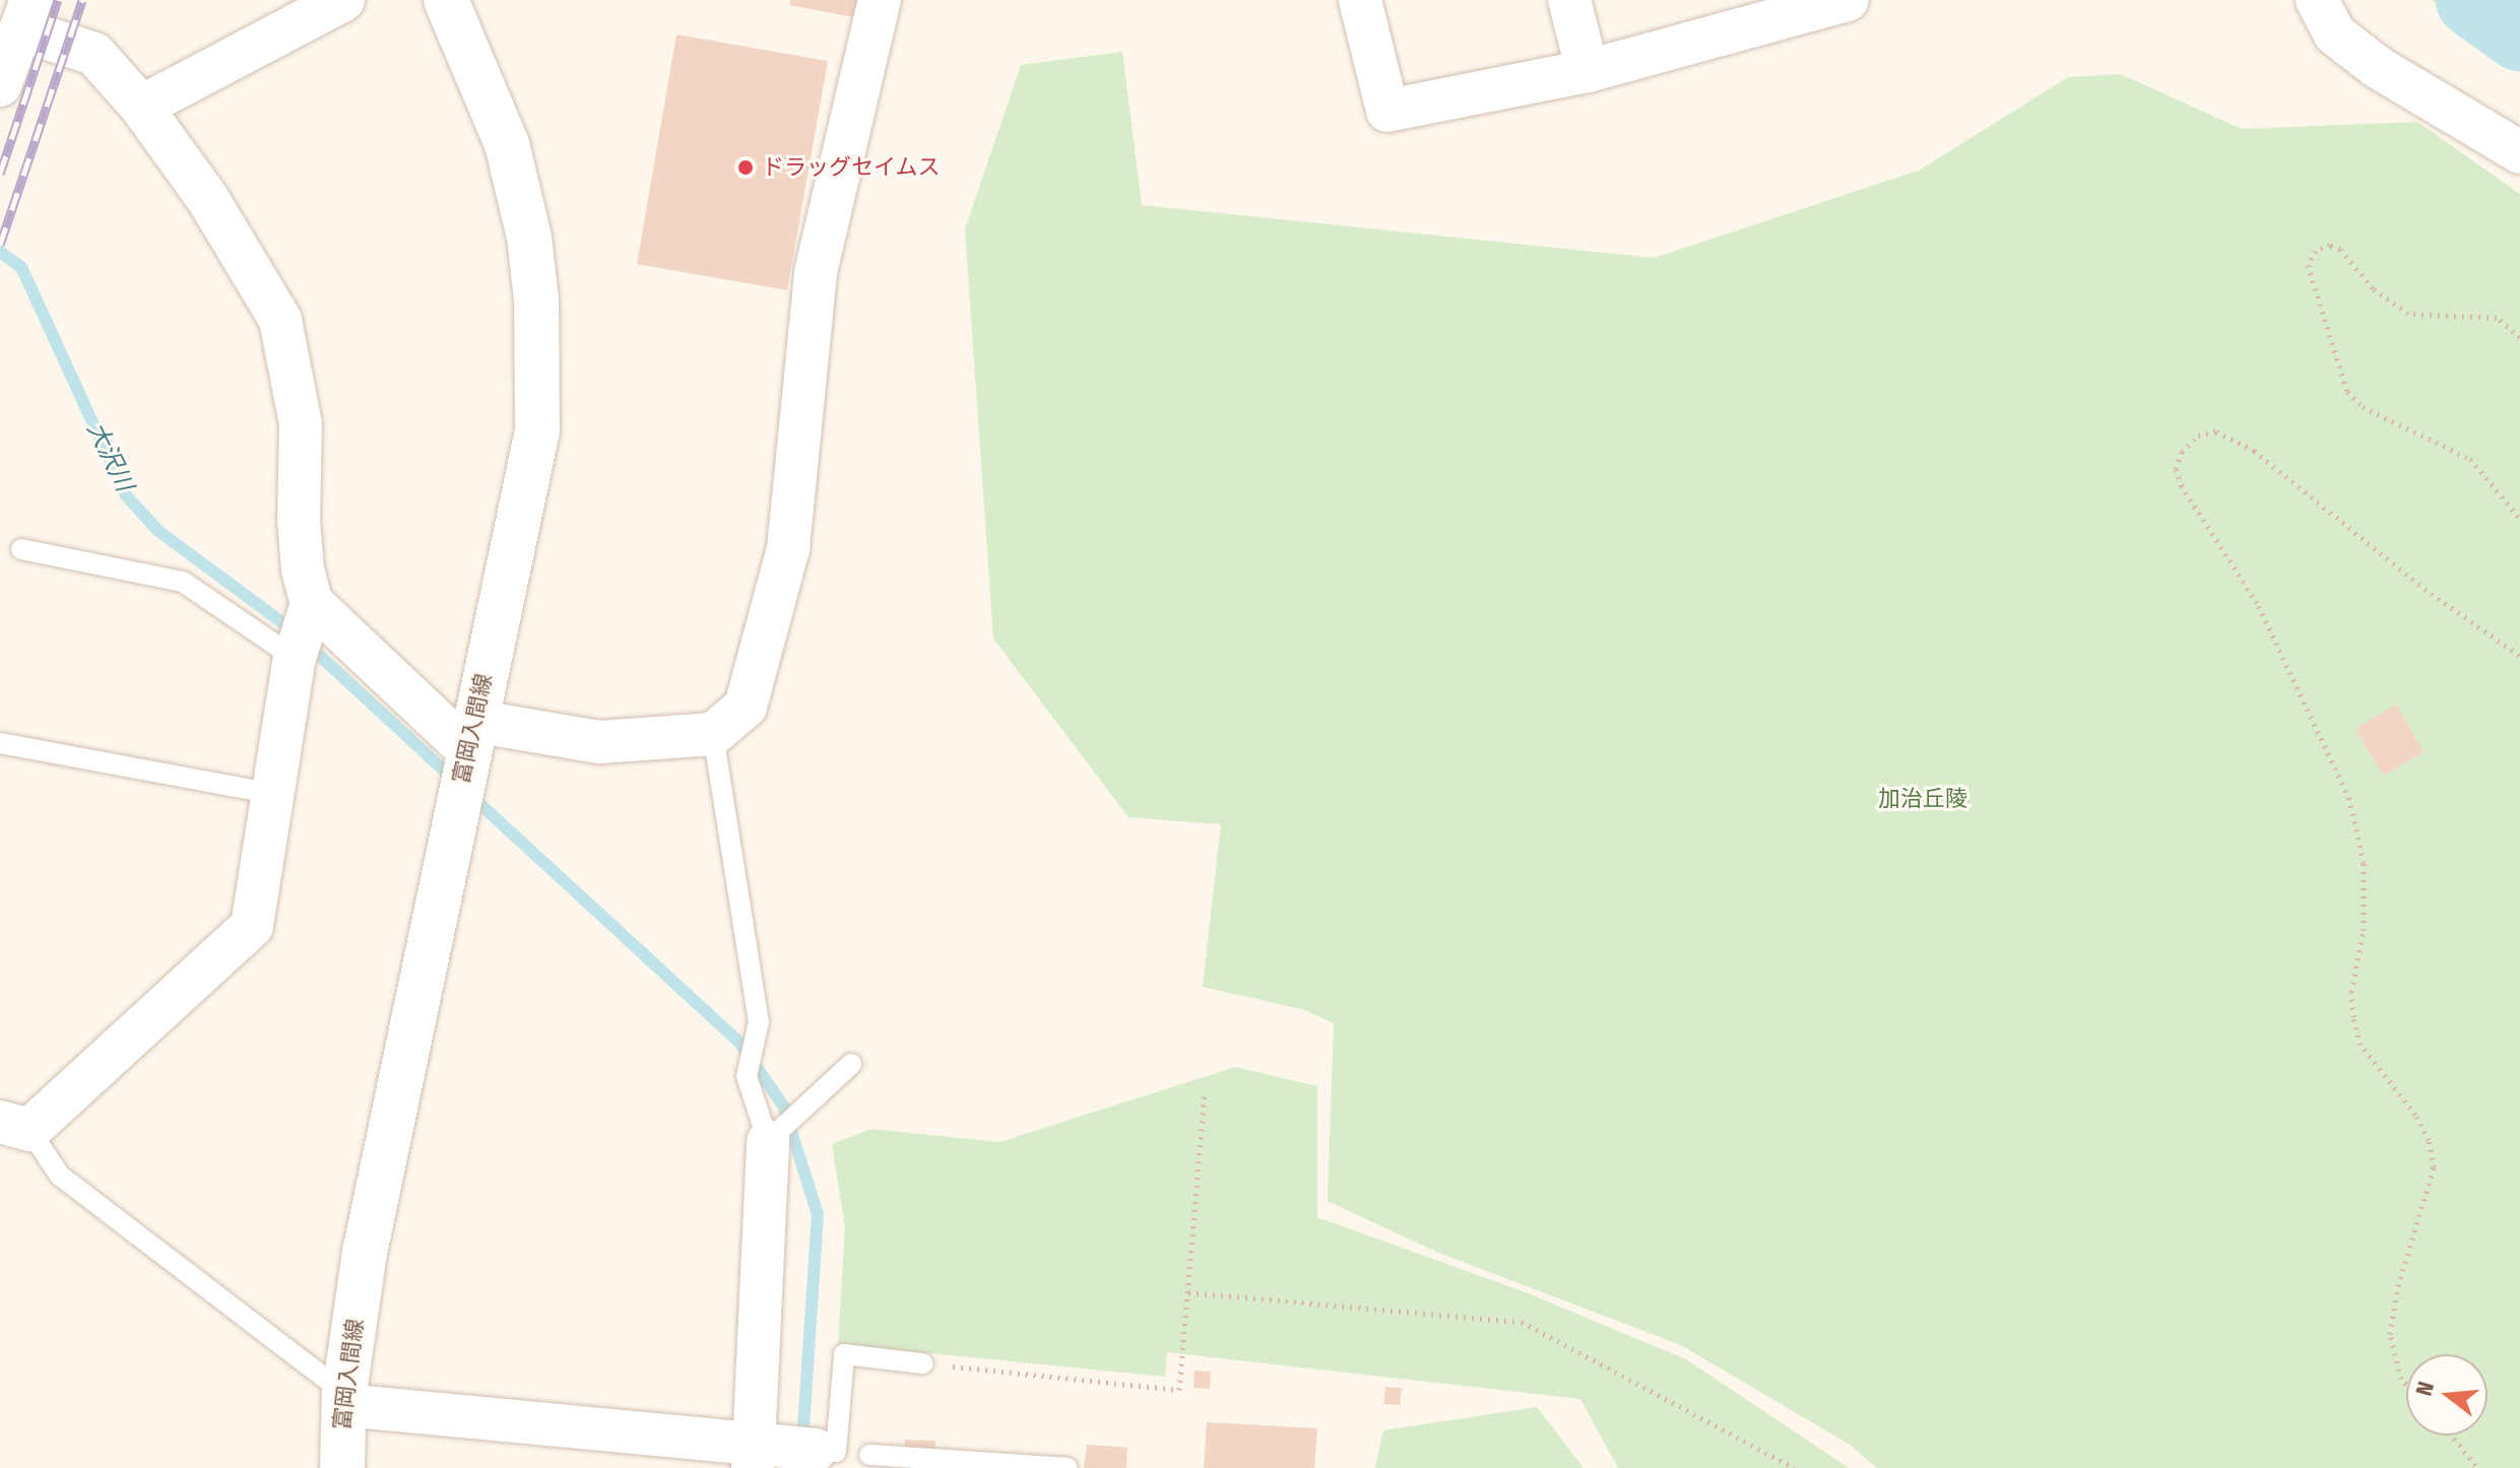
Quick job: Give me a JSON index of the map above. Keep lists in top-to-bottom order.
{
  "streets": {
    "main road": ["富岡入間線"]
  },
  "water": ["大沢川"],
  "parks": ["加治丘陵"],
  "places": ["ドラッグセイムス"],
  "north": "left"
}
